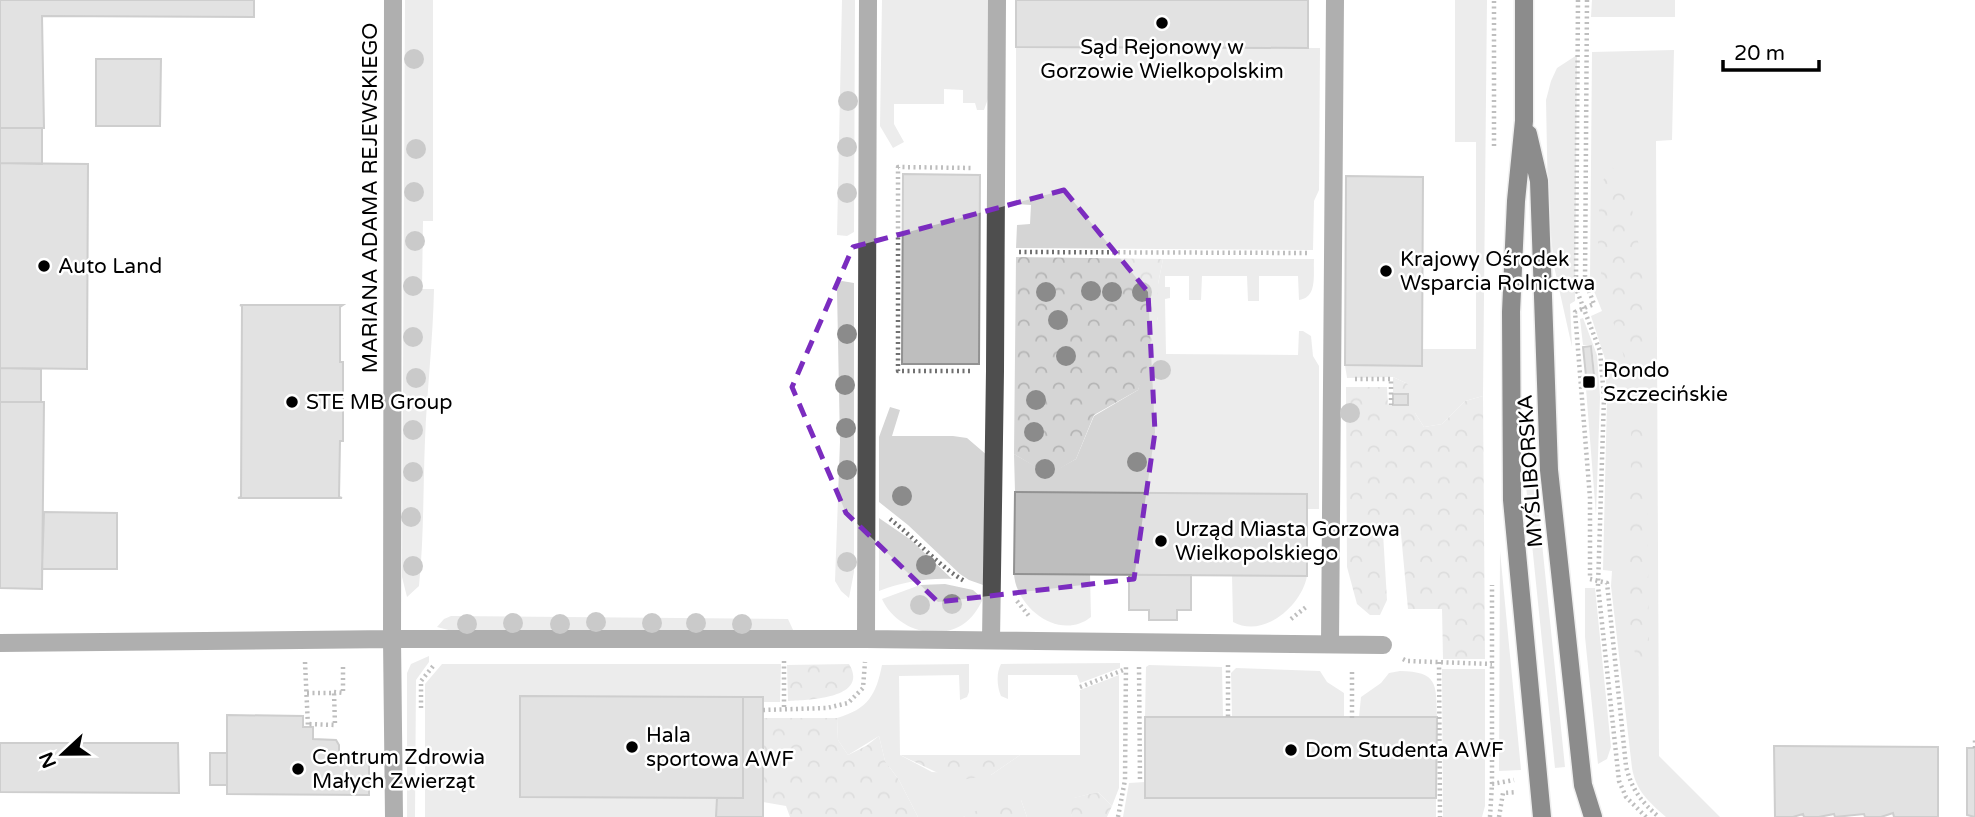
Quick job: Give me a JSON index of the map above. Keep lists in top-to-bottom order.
{
  "streets": {
    "main road": ["MYŚLIBORSKA"],
    "street": ["MARIANA ADAMA REJEWSKIEGO"]
  },
  "places": {
    "other": [
      "Sąd Rejonowy w Gorzowie Wielkopolskim",
      "Auto Land",
      "Krajowy Ośrodek Wsparcia Rolnictwa",
      "STE MB Group",
      "Urząd Miasta Gorzowa Wielkopolskiego",
      "Hala sportowa AWF",
      "Dom Studenta AWF",
      "Centrum Zdrowia Małych Zwierząt"
    ],
    "transit": ["Rondo Szczecińskie"]
  },
  "scale_bar": "20 m",
  "north": "left"
}
